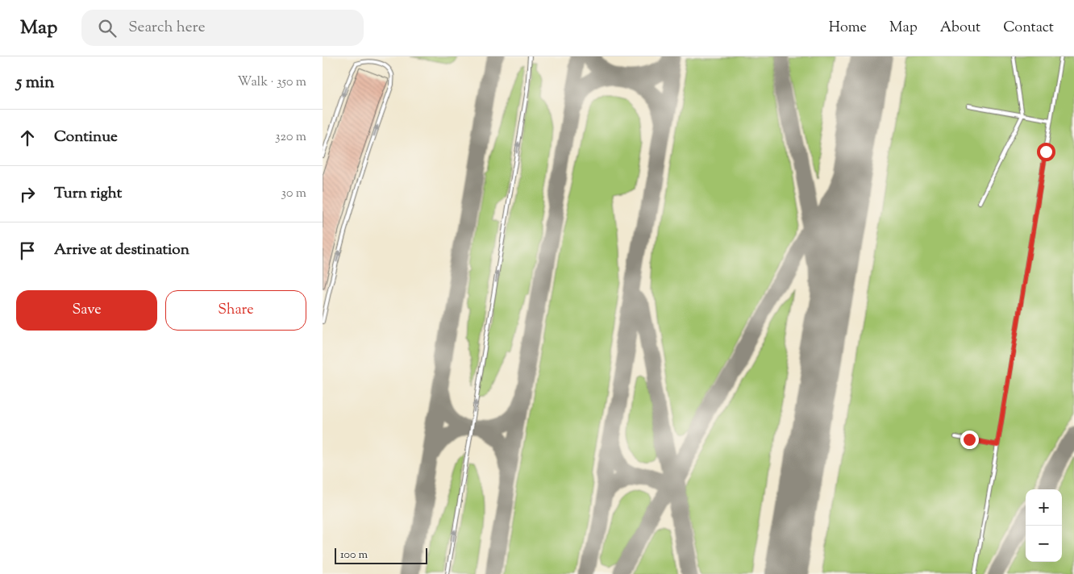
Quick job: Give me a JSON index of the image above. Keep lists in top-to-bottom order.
{
  "scale_bar": "100 m",
  "page": {
    "header": "Map",
    "search": "Search here",
    "nav": [
      "Home",
      "Map",
      "About",
      "Contact"
    ],
    "heading": ["5 min", "Walk · 350 m"],
    "list": [
      ["Continue", "320 m"],
      ["Turn right", "30 m"],
      "Arrive at destination"
    ],
    "buttons": ["Save", "Share"],
    "map_buttons": ["+", "−"],
    "scale": "100 m"
  }
}
